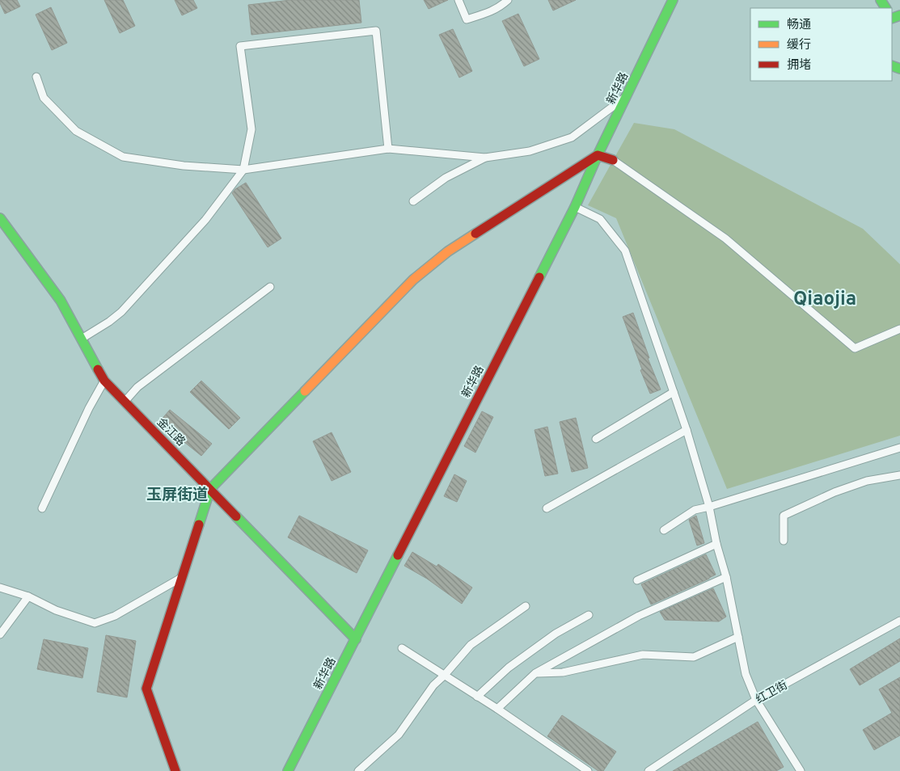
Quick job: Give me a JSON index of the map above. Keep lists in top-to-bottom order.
{
  "streets": {
    "street": ["新华路", "金江路", "红卫街"]
  },
  "crossings": [
    ["新华路", "金江路"]
  ],
  "districts": ["Qiaojia", "玉屏街道"],
  "legend": ["畅通", "缓行", "拥堵"]
}
